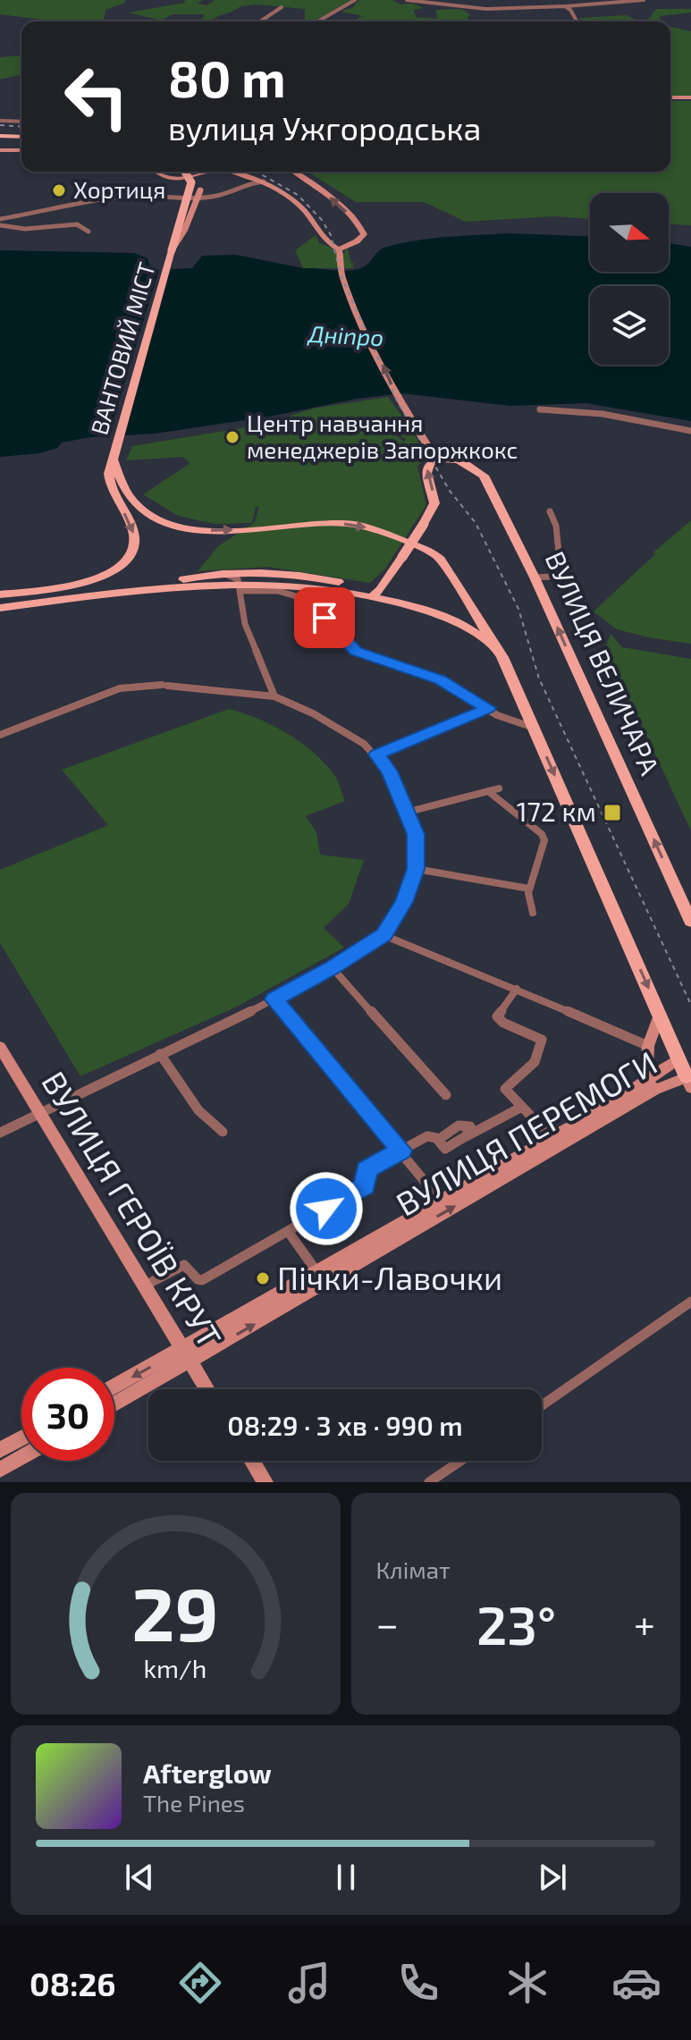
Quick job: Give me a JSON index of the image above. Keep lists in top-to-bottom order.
{
  "streets": {
    "main road": [
      "ВАНТОВИЙ МІСТ",
      "ВУЛИЦЯ ВЕЛИЧАРА",
      "ВУЛИЦЯ ПЕРЕМОГИ",
      "ВУЛИЦЯ ГЕРОЇВ КРУТ"
    ]
  },
  "crossings": [
    ["ВУЛИЦЯ ПЕРЕМОГИ", "ВУЛИЦЯ ГЕРОЇВ КРУТ"]
  ],
  "water": ["Дніпро"],
  "places": {
    "other": ["Хортиця", "Центр навчання менеджерів Запоржкокс", "Пічки-Лавочки"],
    "transit": ["172 км"]
  },
  "north": "right",
  "page": {
    "turn": ["80 m", "вулиця Ужгородська"],
    "limit": "30",
    "trip": "08:29 · 3 хв · 990 m",
    "tile": "Клімат",
    "heat": ["−", "23°", "+"],
    "song": ["Afterglow", "The Pines"],
    "tabs": "08:26",
    "gauge": ["29", "km/h"]
  }
}
